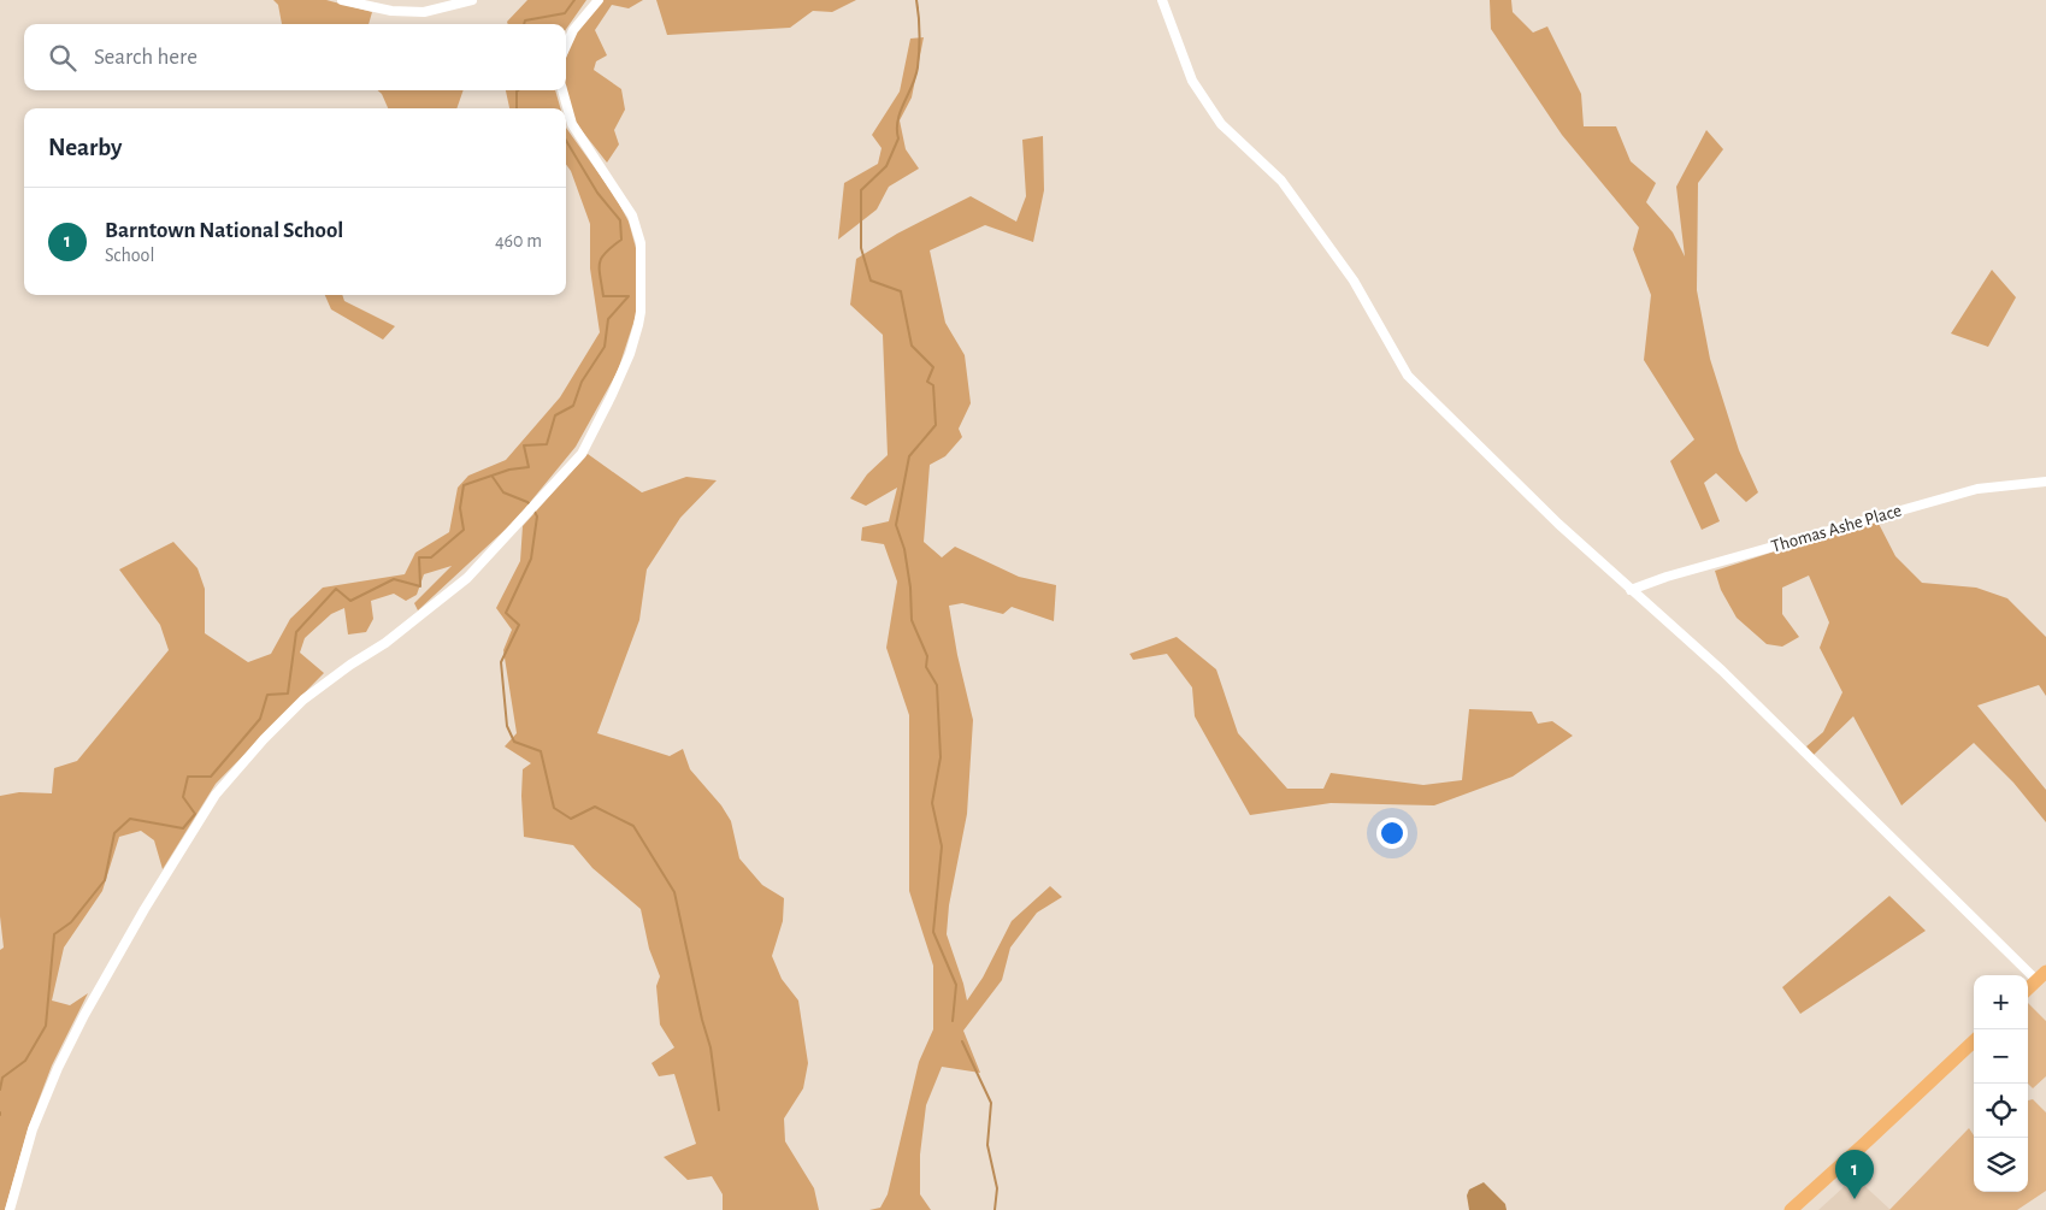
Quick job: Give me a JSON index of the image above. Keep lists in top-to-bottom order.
{
  "streets": {
    "street": ["Thomas Ashe Place"]
  },
  "page": {
    "search": "Search here",
    "heading": "Nearby",
    "list": [
      {
        "mark": "1",
        "name": "Barntown National School",
        "note": "School",
        "value": "460 m"
      }
    ],
    "map_buttons": ["+", "−"],
    "pins": "1"
  }
}
